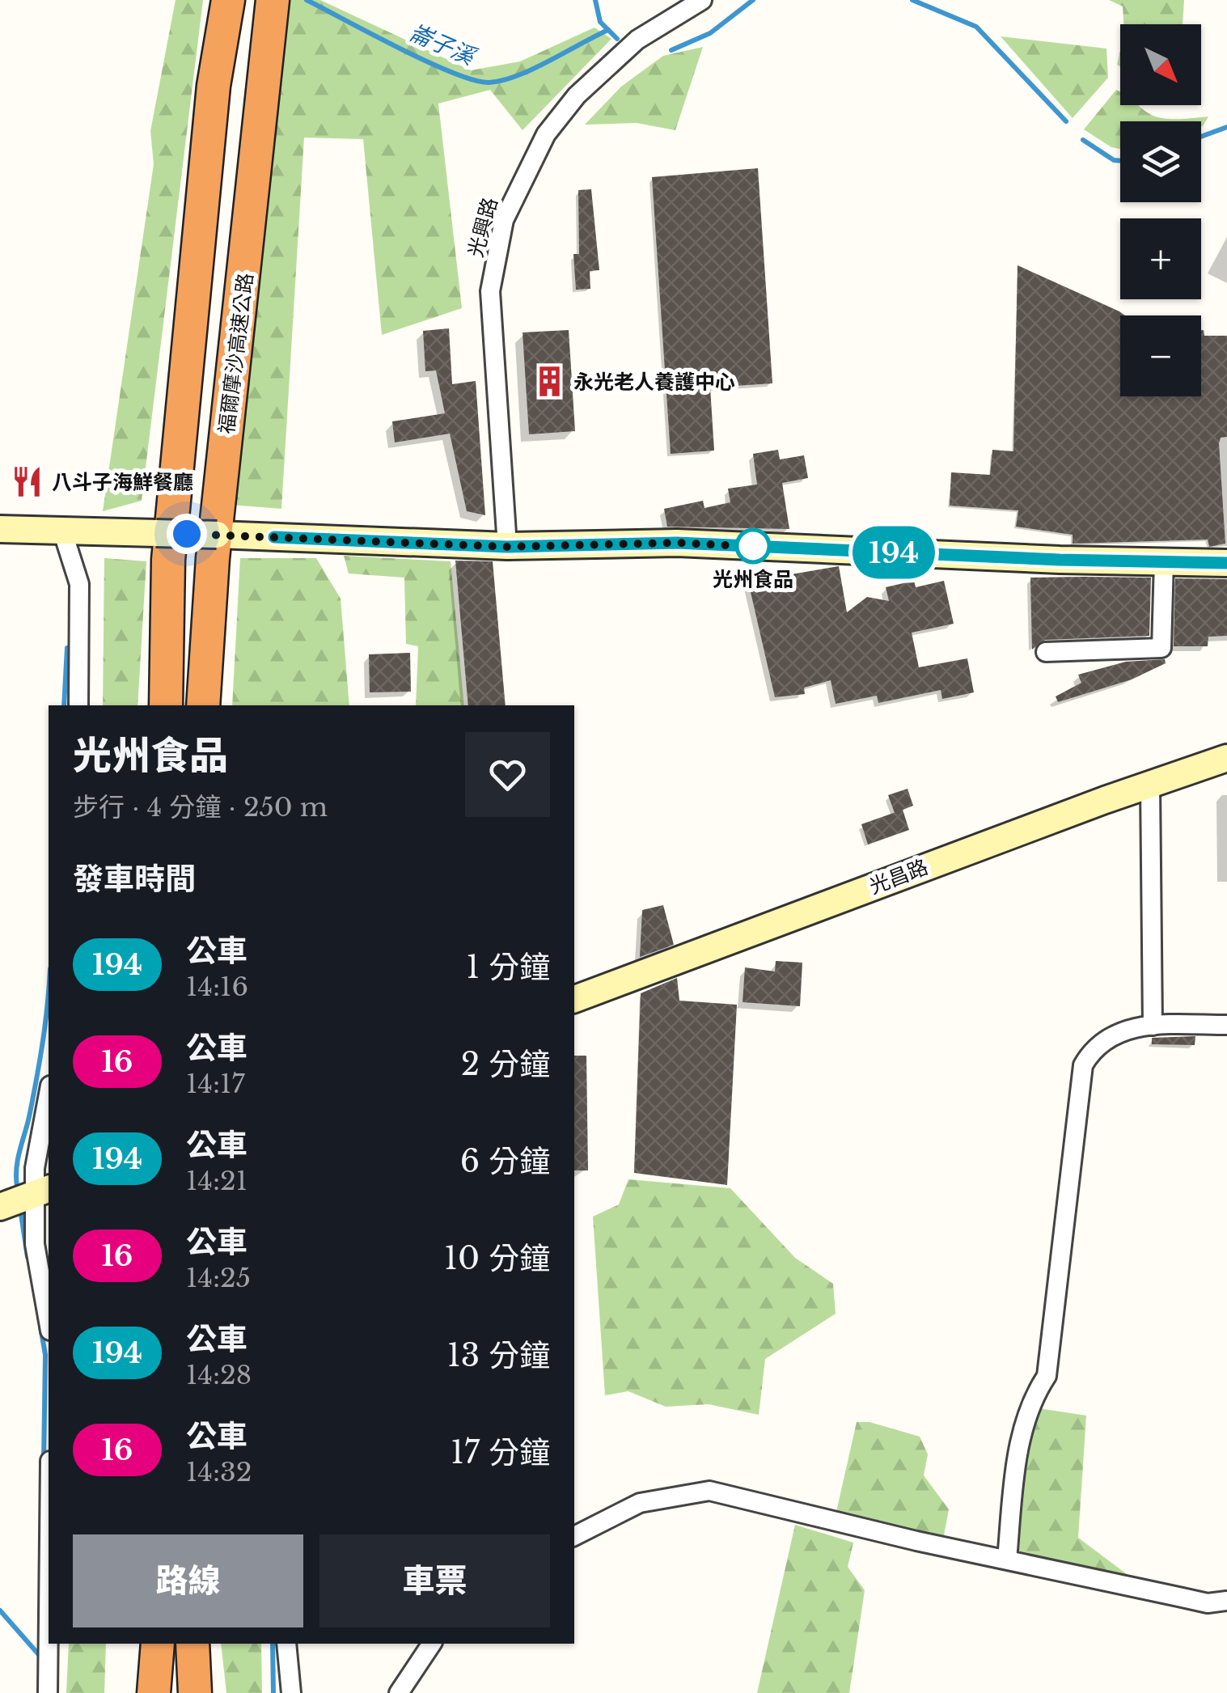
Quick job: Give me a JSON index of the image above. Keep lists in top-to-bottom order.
{
  "streets": {
    "highway": ["福爾摩沙高速公路"],
    "street": ["光興路", "光昌路"]
  },
  "water": ["崙子溪"],
  "places": {
    "building": ["永光老人養護中心"],
    "restaurant": ["八斗子海鮮餐廳"],
    "other": ["光州食品"]
  },
  "lines": ["bus line 194"],
  "north": "bottom right",
  "page": {
    "on_map": "194",
    "map_buttons": ["+", "−"],
    "heading": [
      ["光州食品", "步行 · 4 分鐘 · 250 m"],
      "發車時間"
    ],
    "list": [
      {
        "mark": "194",
        "name": "公車",
        "note": "14:16",
        "value": "1 分鐘"
      },
      {
        "mark": "16",
        "name": "公車",
        "note": "14:17",
        "value": "2 分鐘"
      },
      {
        "mark": "194",
        "name": "公車",
        "note": "14:21",
        "value": "6 分鐘"
      },
      {
        "mark": "16",
        "name": "公車",
        "note": "14:25",
        "value": "10 分鐘"
      },
      {
        "mark": "194",
        "name": "公車",
        "note": "14:28",
        "value": "13 分鐘"
      },
      {
        "mark": "16",
        "name": "公車",
        "note": "14:32",
        "value": "17 分鐘"
      }
    ],
    "buttons": ["路線", "車票"]
  }
}
